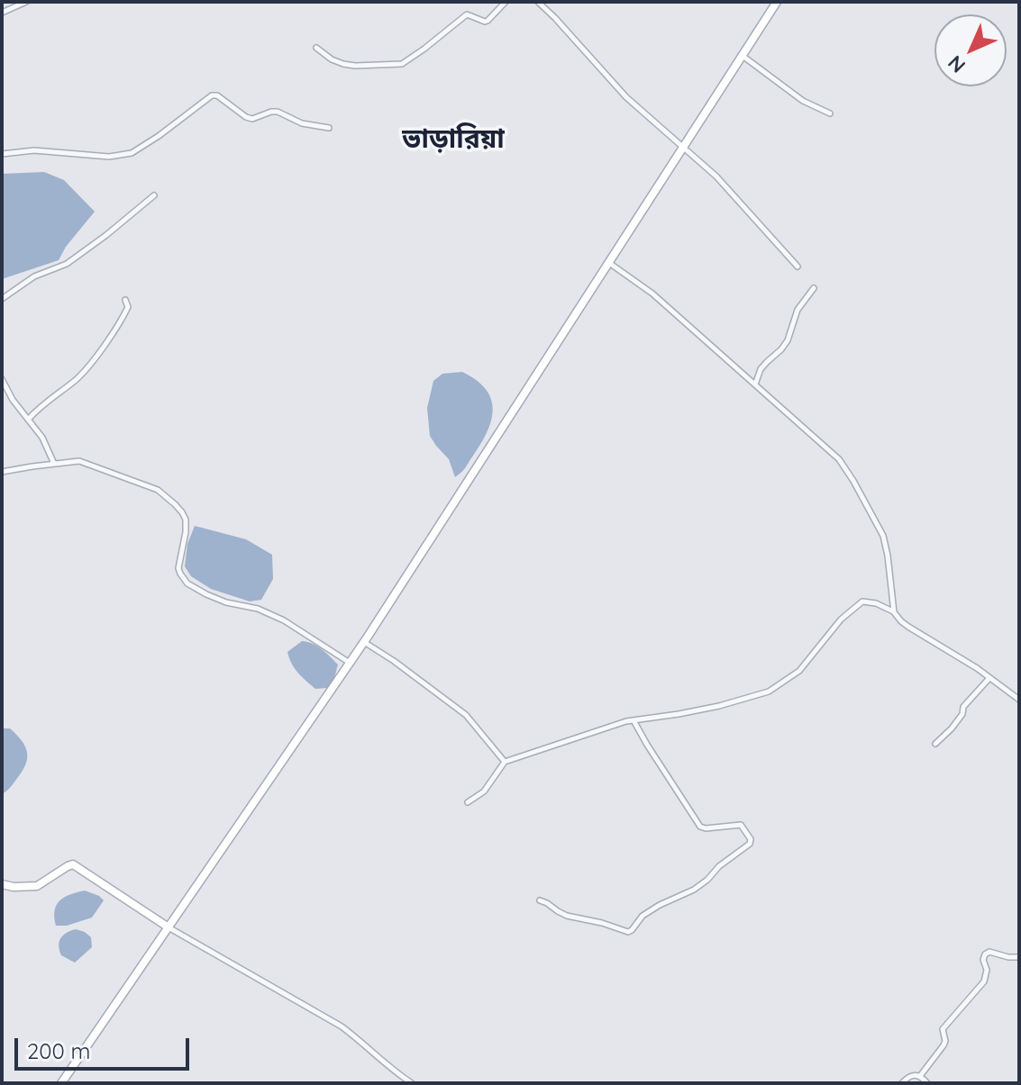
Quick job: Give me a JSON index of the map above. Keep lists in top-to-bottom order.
{
  "districts": ["ভাড়ারিয়া"],
  "scale_bar": "200 m",
  "north": "bottom left"
}
